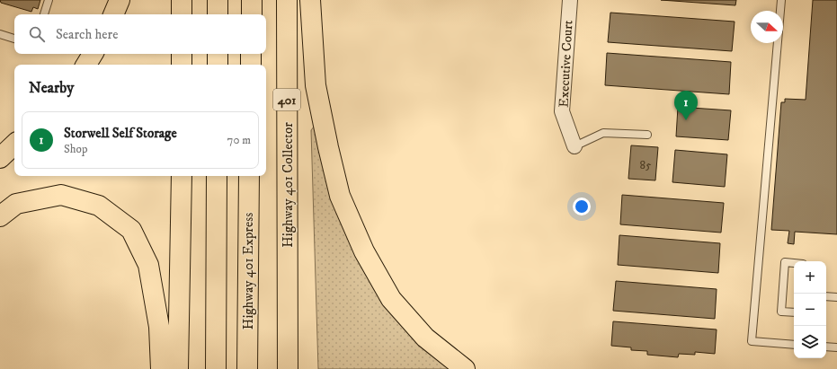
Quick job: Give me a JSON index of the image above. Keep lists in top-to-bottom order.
{
  "streets": {
    "highway": ["401", "Highway 401 Collector", "Highway 401 Express"],
    "street": ["Executive Court"]
  },
  "house_numbers": ["85"],
  "north": "right",
  "page": {
    "search": "Search here",
    "heading": "Nearby",
    "pins": "1",
    "list": [
      {
        "mark": "1",
        "name": "Storwell Self Storage",
        "note": "Shop",
        "value": "70 m"
      }
    ],
    "map_buttons": ["+", "−"]
  }
}
